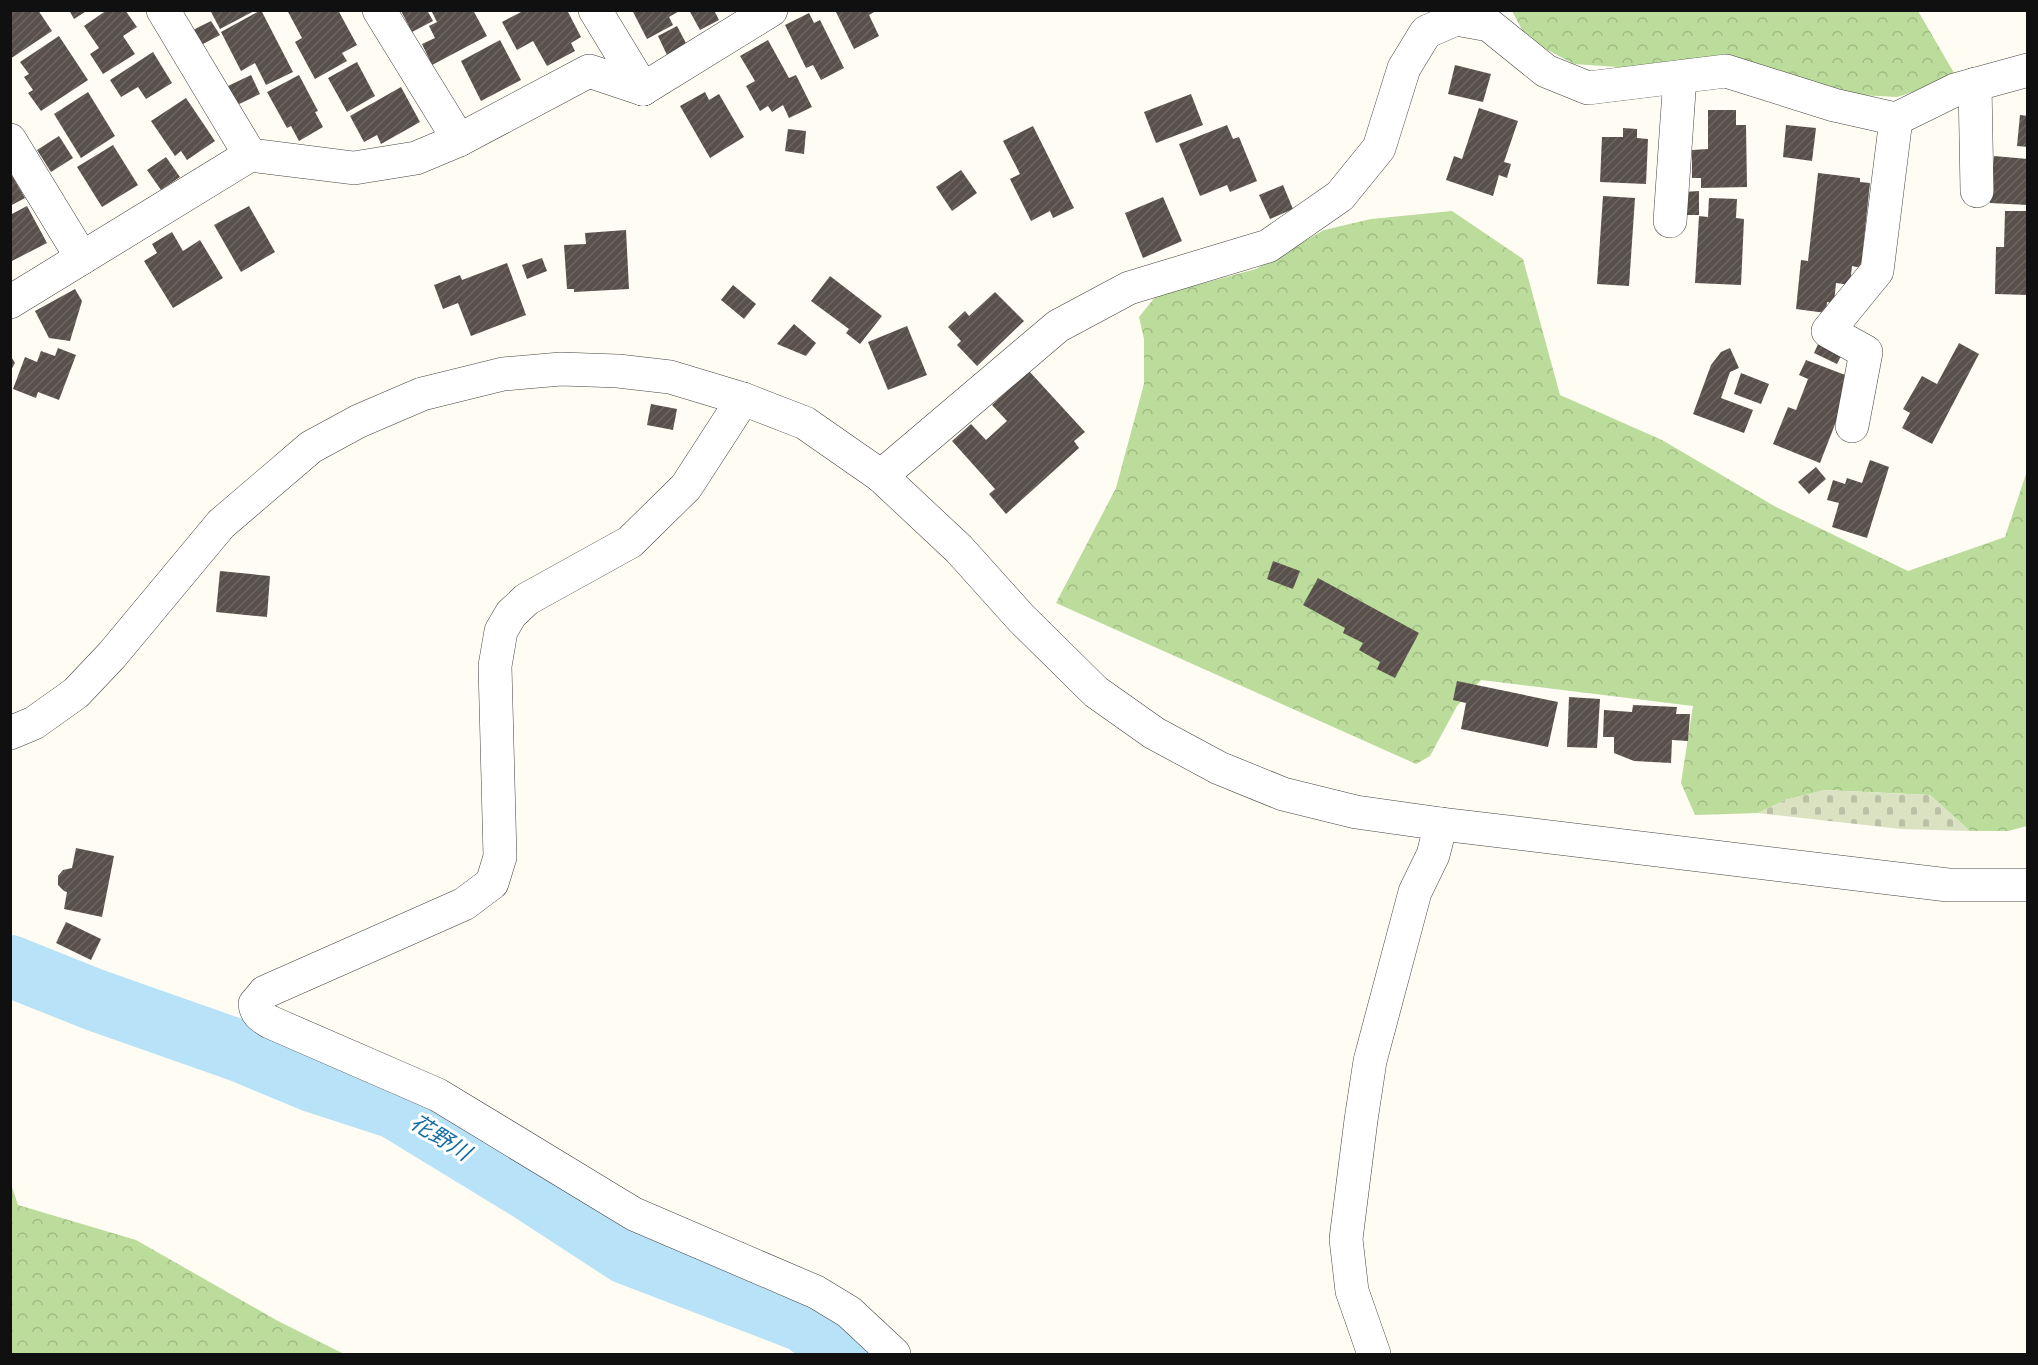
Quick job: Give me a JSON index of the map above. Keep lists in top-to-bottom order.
{
  "water": ["花野川"]
}
